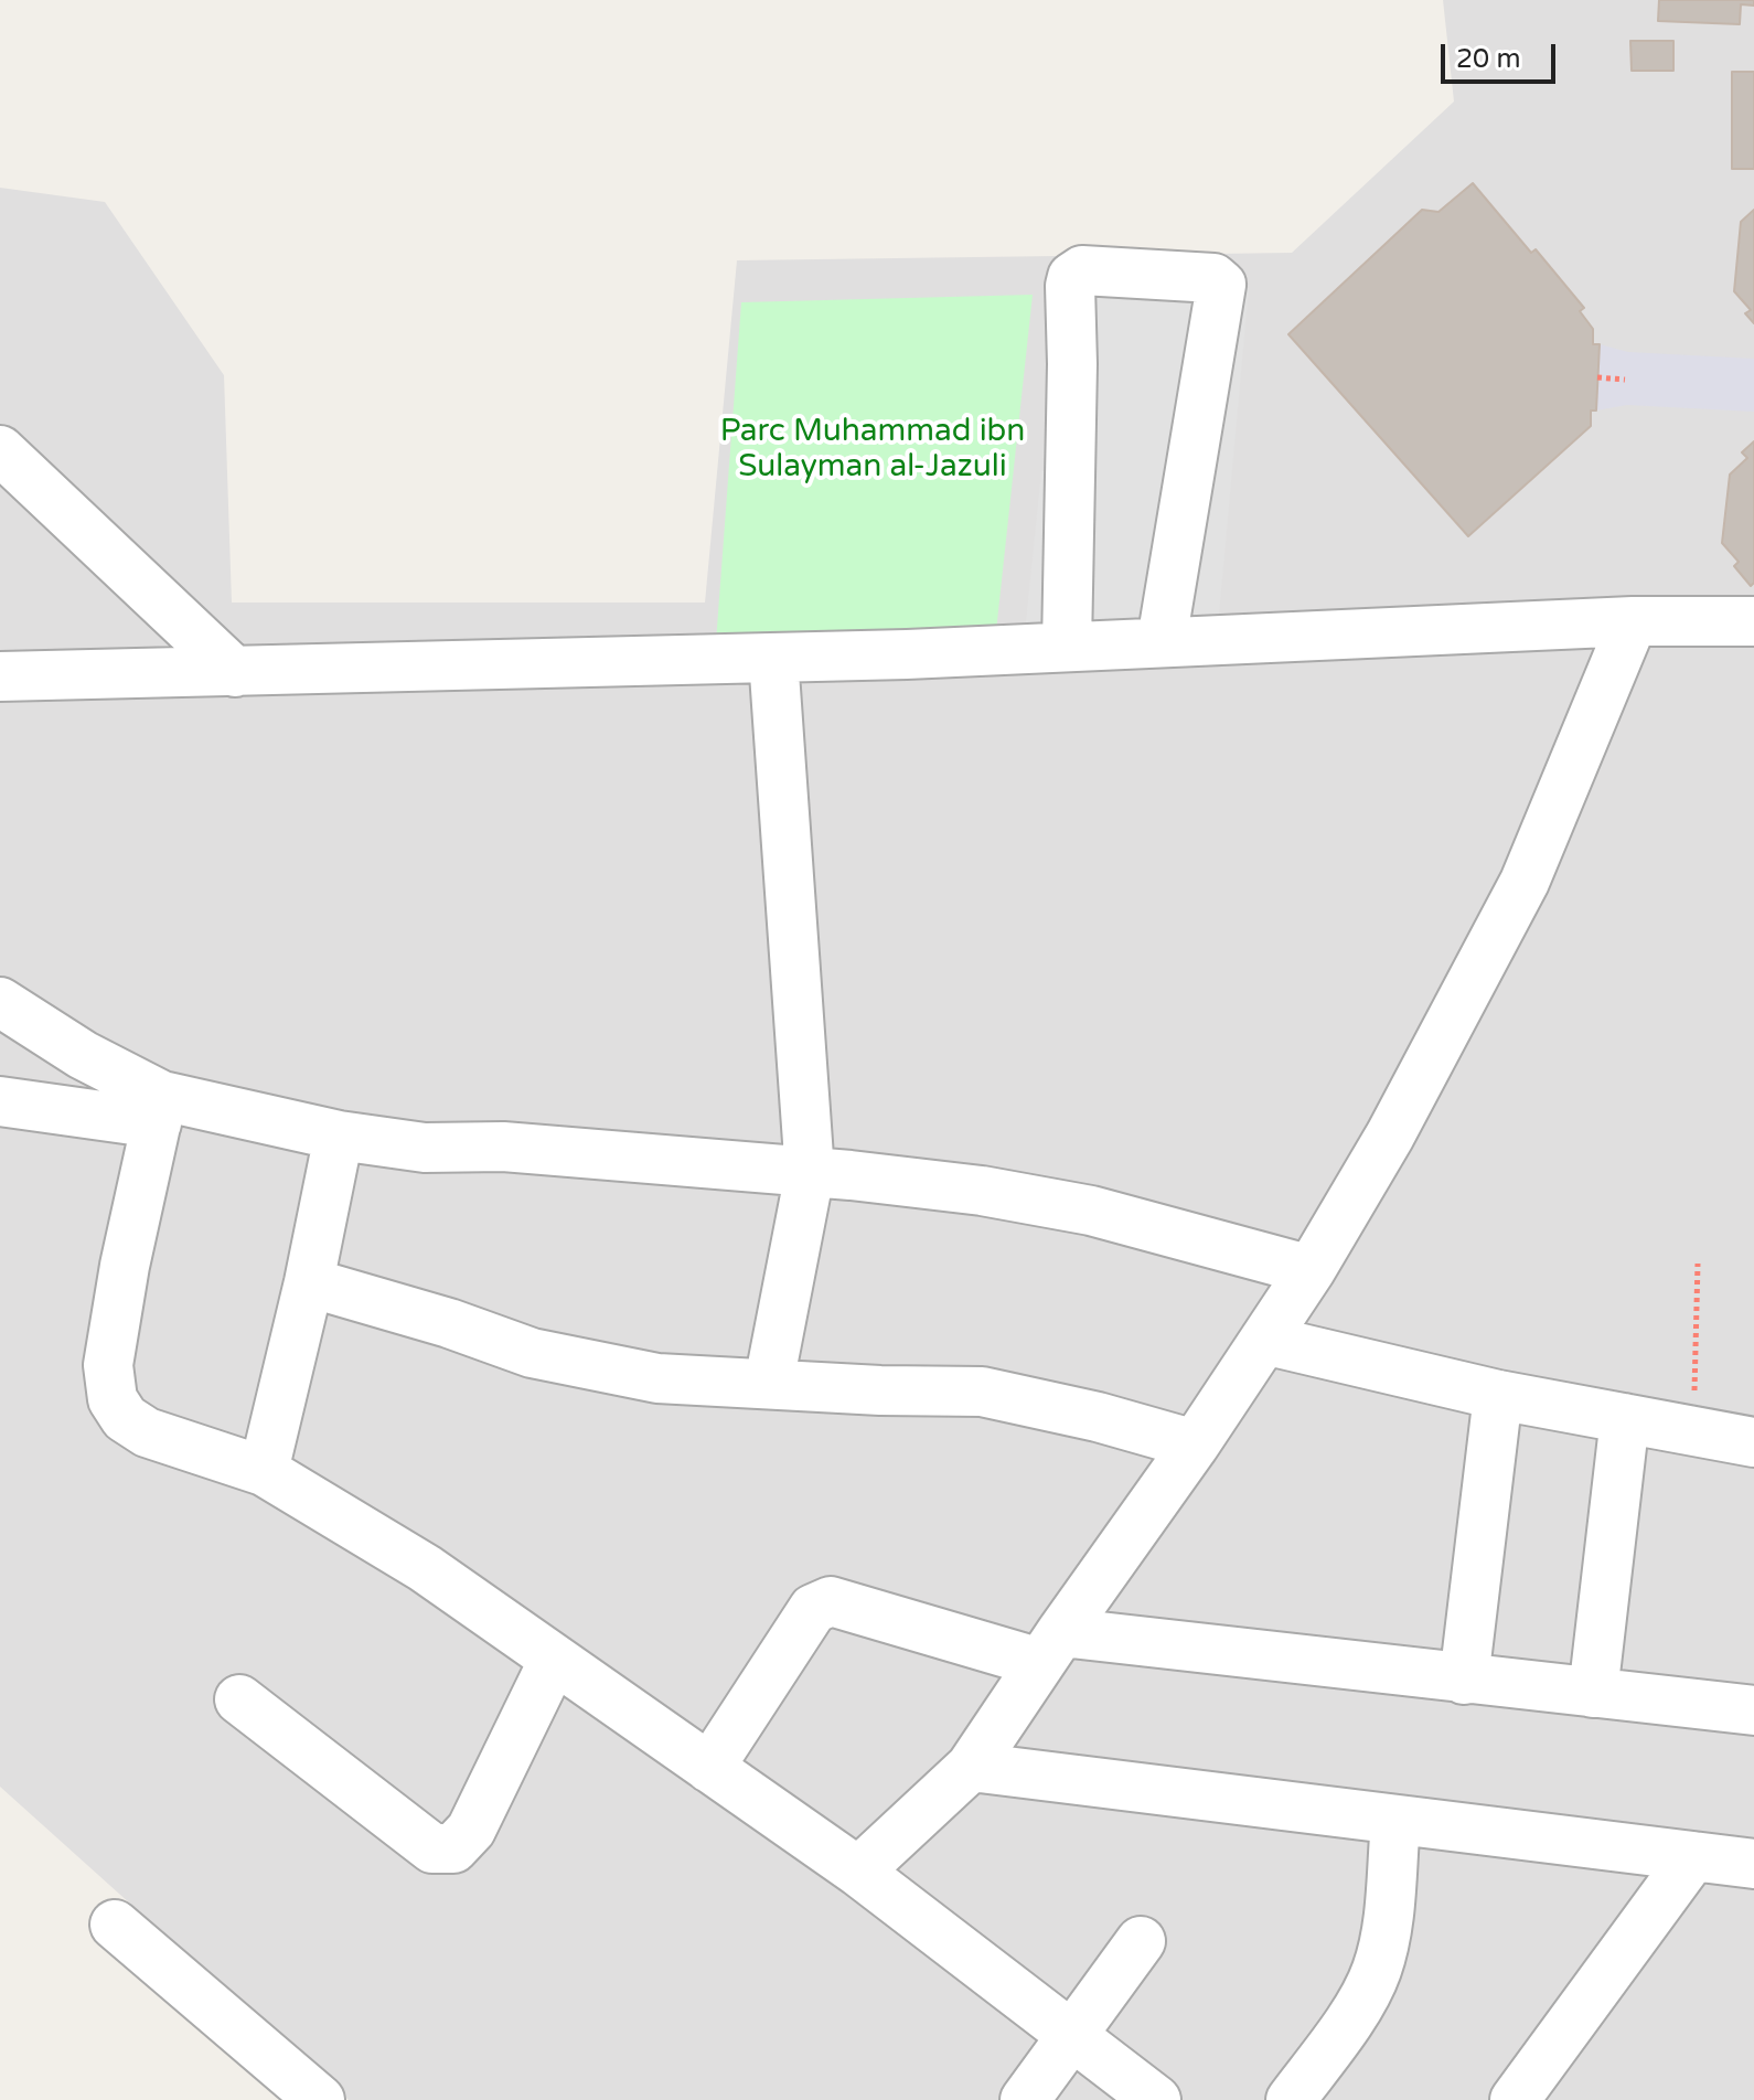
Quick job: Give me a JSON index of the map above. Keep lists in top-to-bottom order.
{
  "parks": ["Parc Muhammad ibn Sulayman al-Jazuli"],
  "scale_bar": "20 m"
}
